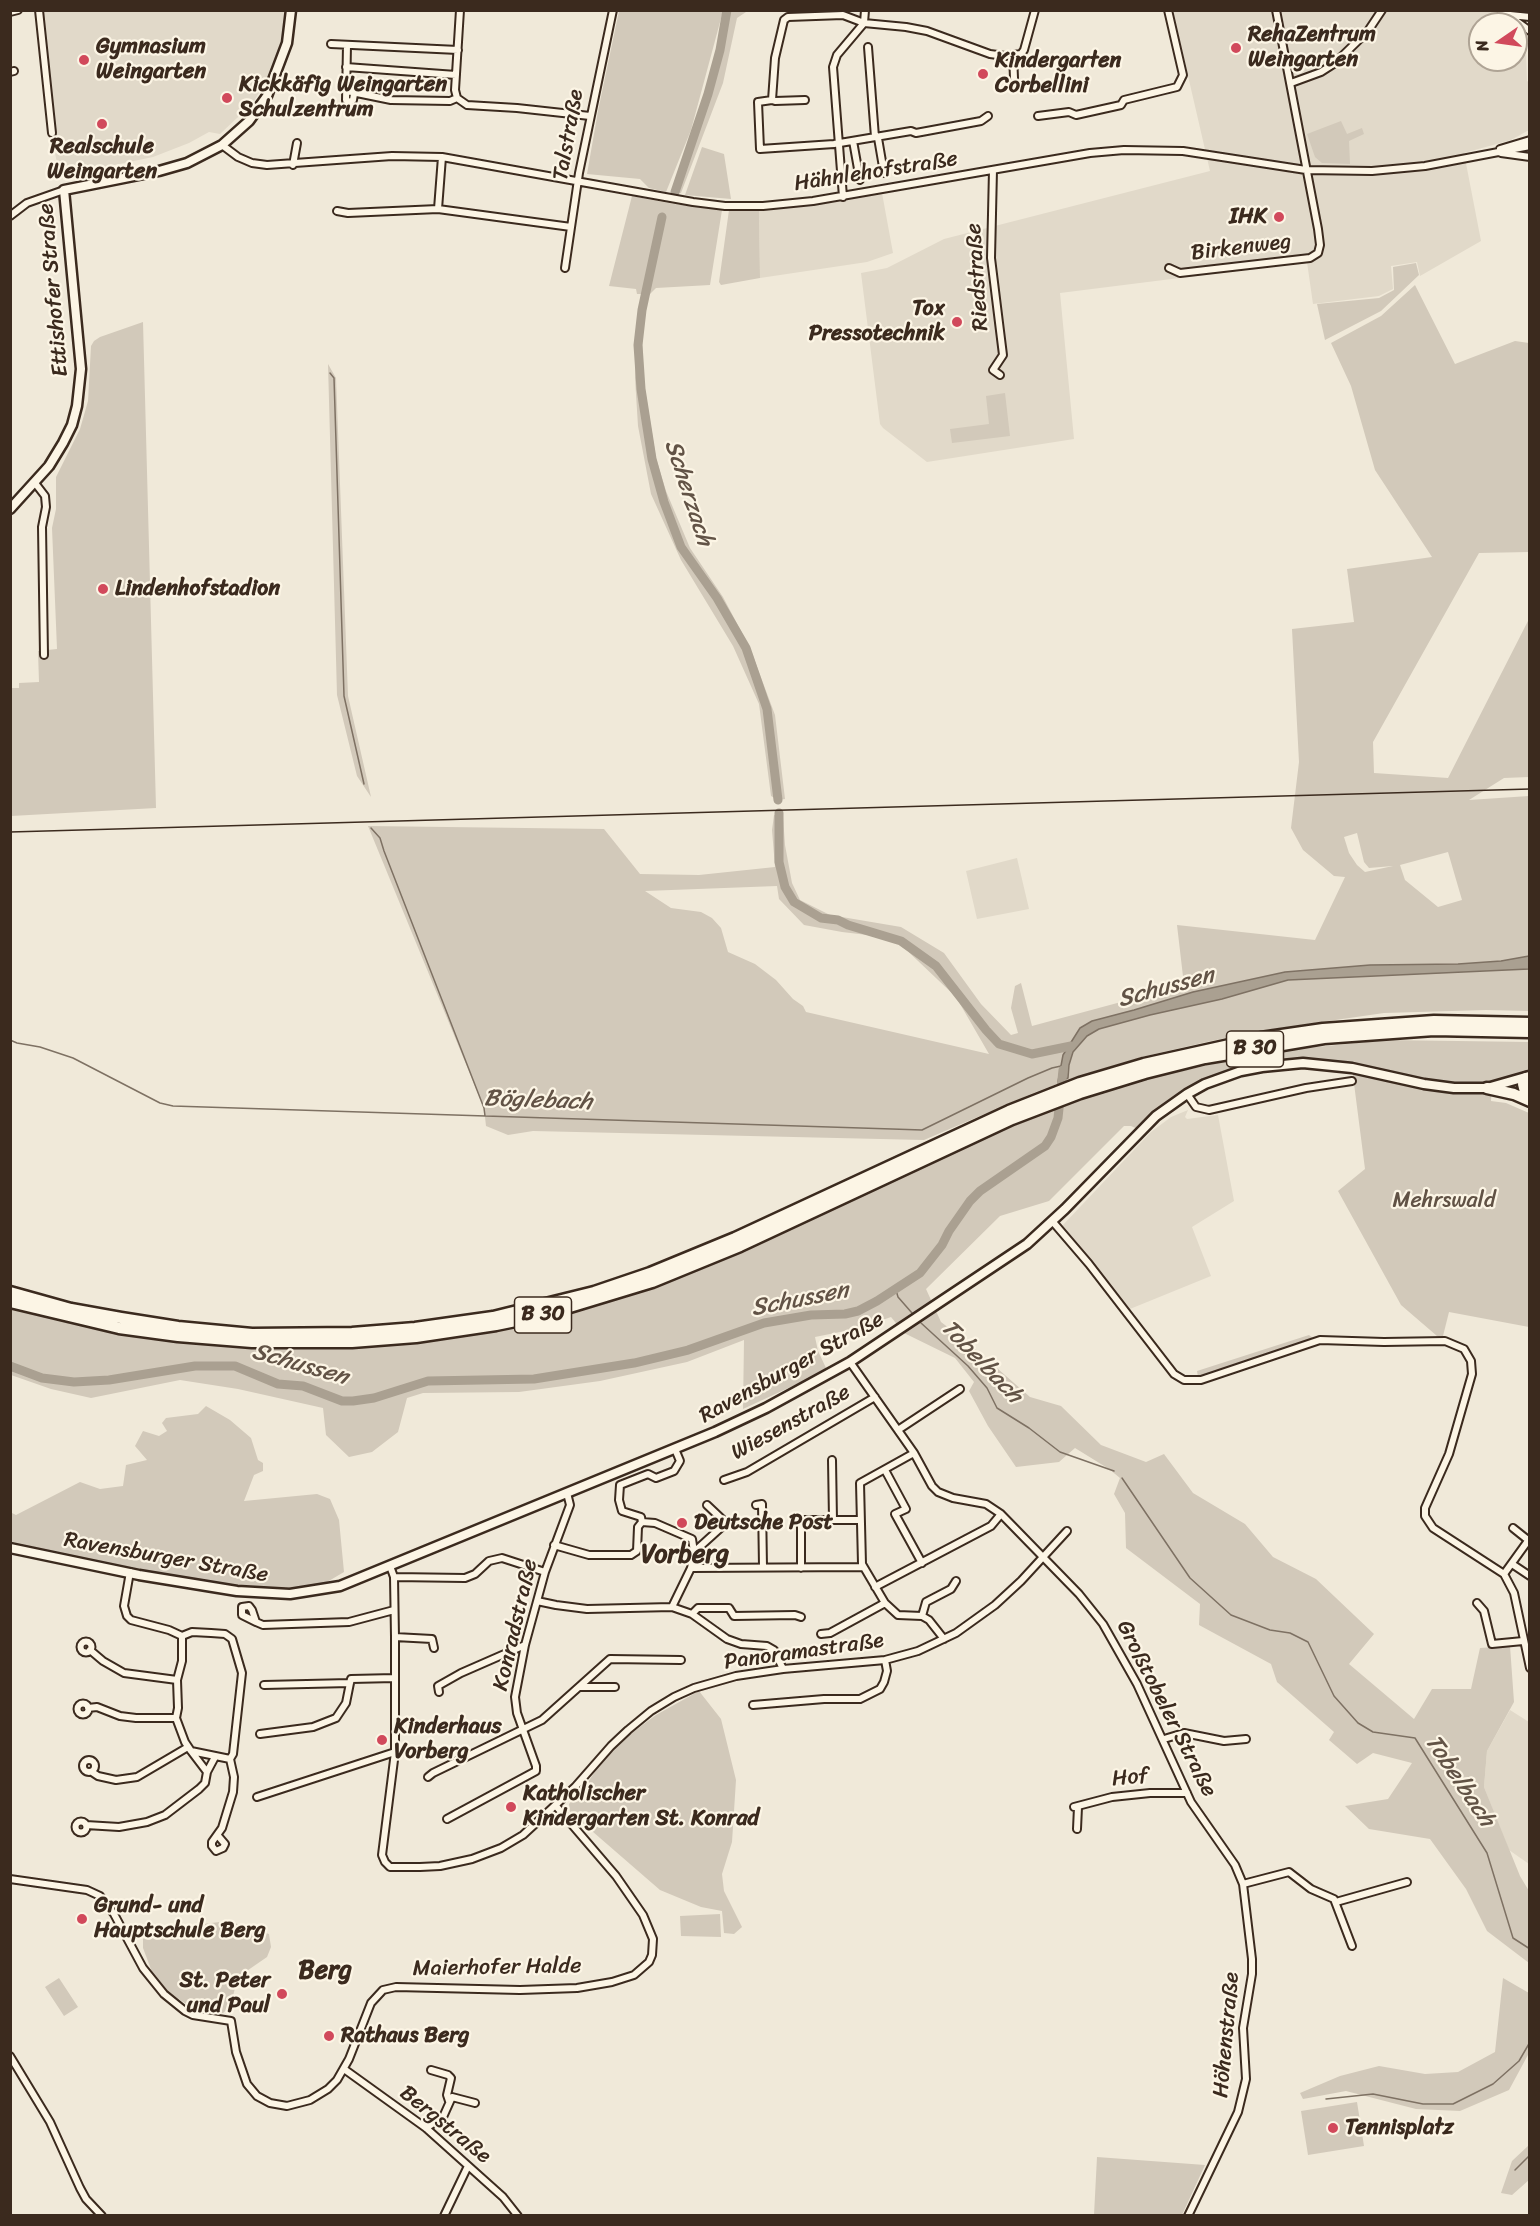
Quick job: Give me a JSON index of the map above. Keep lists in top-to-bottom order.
{
  "streets": {
    "highway": ["B 30"],
    "main road": ["Ettishofer Straße", "Ravensburger Straße"],
    "street": [
      "Talstraße",
      "Hähnlehofstraße",
      "Birkenweg",
      "Riedstraße",
      "Wiesenstraße",
      "Konradstraße",
      "Panoramastraße",
      "Großtobeler Straße",
      "Hof",
      "Maierhofer Halde",
      "Höhenstraße",
      "Bergstraße"
    ]
  },
  "crossings": [
    ["Talstraße", "Hähnlehofstraße"],
    ["Hähnlehofstraße", "Birkenweg"],
    ["Hähnlehofstraße", "Riedstraße"],
    ["Ravensburger Straße", "Konradstraße"],
    ["Ravensburger Straße", "Großtobeler Straße"],
    ["Wiesenstraße", "Großtobeler Straße"],
    ["Panoramastraße", "Großtobeler Straße"],
    ["Panoramastraße", "Maierhofer Halde"],
    ["Großtobeler Straße", "Hof"],
    ["Großtobeler Straße", "Höhenstraße"],
    ["Maierhofer Halde", "Bergstraße"]
  ],
  "districts": ["Vorberg", "Berg"],
  "water": [
    "Scherzach",
    "Schussen",
    "Böglebach",
    "Tobelbach"
  ],
  "parks": ["Mehrswald"],
  "places": [
    "RehaZentrum Weingarten",
    "Gymnasium Weingarten",
    "Kindergarten Corbellini",
    "Kickkäfig Weingarten Schulzentrum",
    "Realschule Weingarten",
    "IHK",
    "Tox Pressotechnik",
    "Lindenhofstadion",
    "Deutsche Post",
    "Kinderhaus Vorberg",
    "Katholischer Kindergarten St. Konrad",
    "Grund- und Hauptschule Berg",
    "St. Peter und Paul",
    "Rathaus Berg",
    "Tennisplatz"
  ],
  "north": "left"
}
